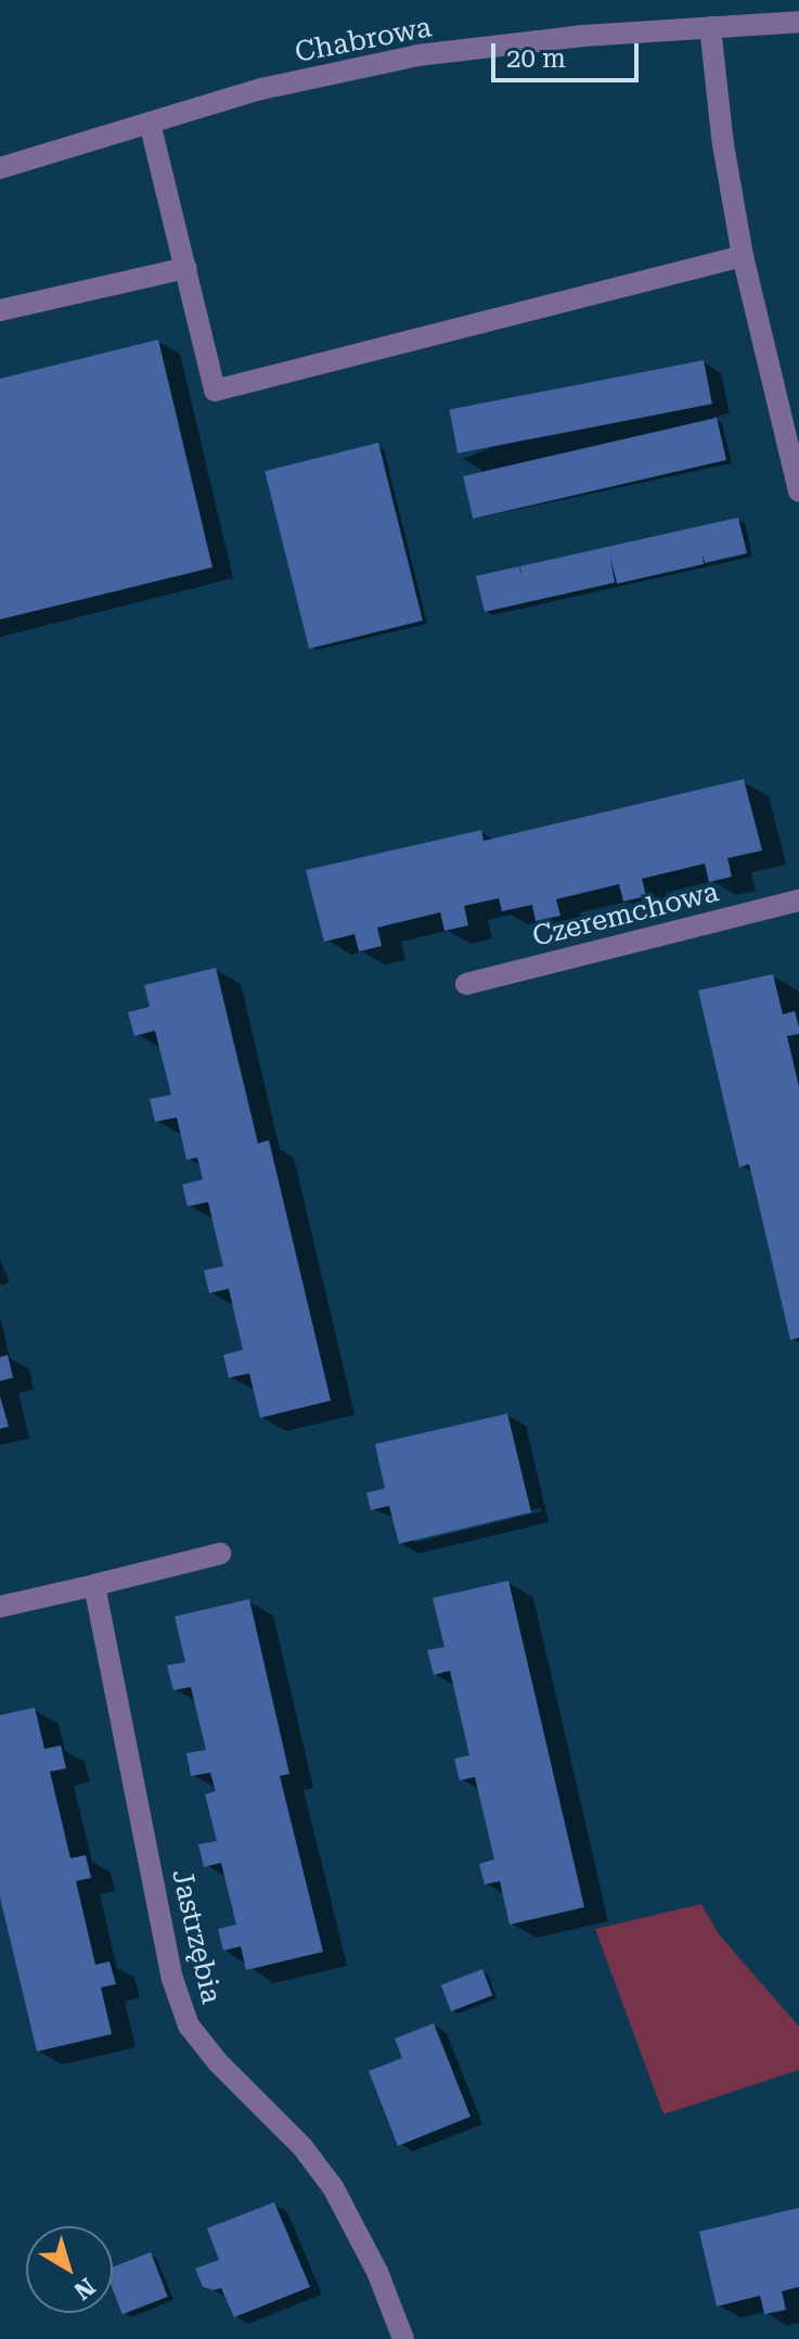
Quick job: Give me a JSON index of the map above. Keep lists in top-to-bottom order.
{
  "streets": {
    "street": ["Chabrowa", "Czeremchowa", "Jastrzębia"]
  },
  "scale_bar": "20 m",
  "north": "bottom right"
}
